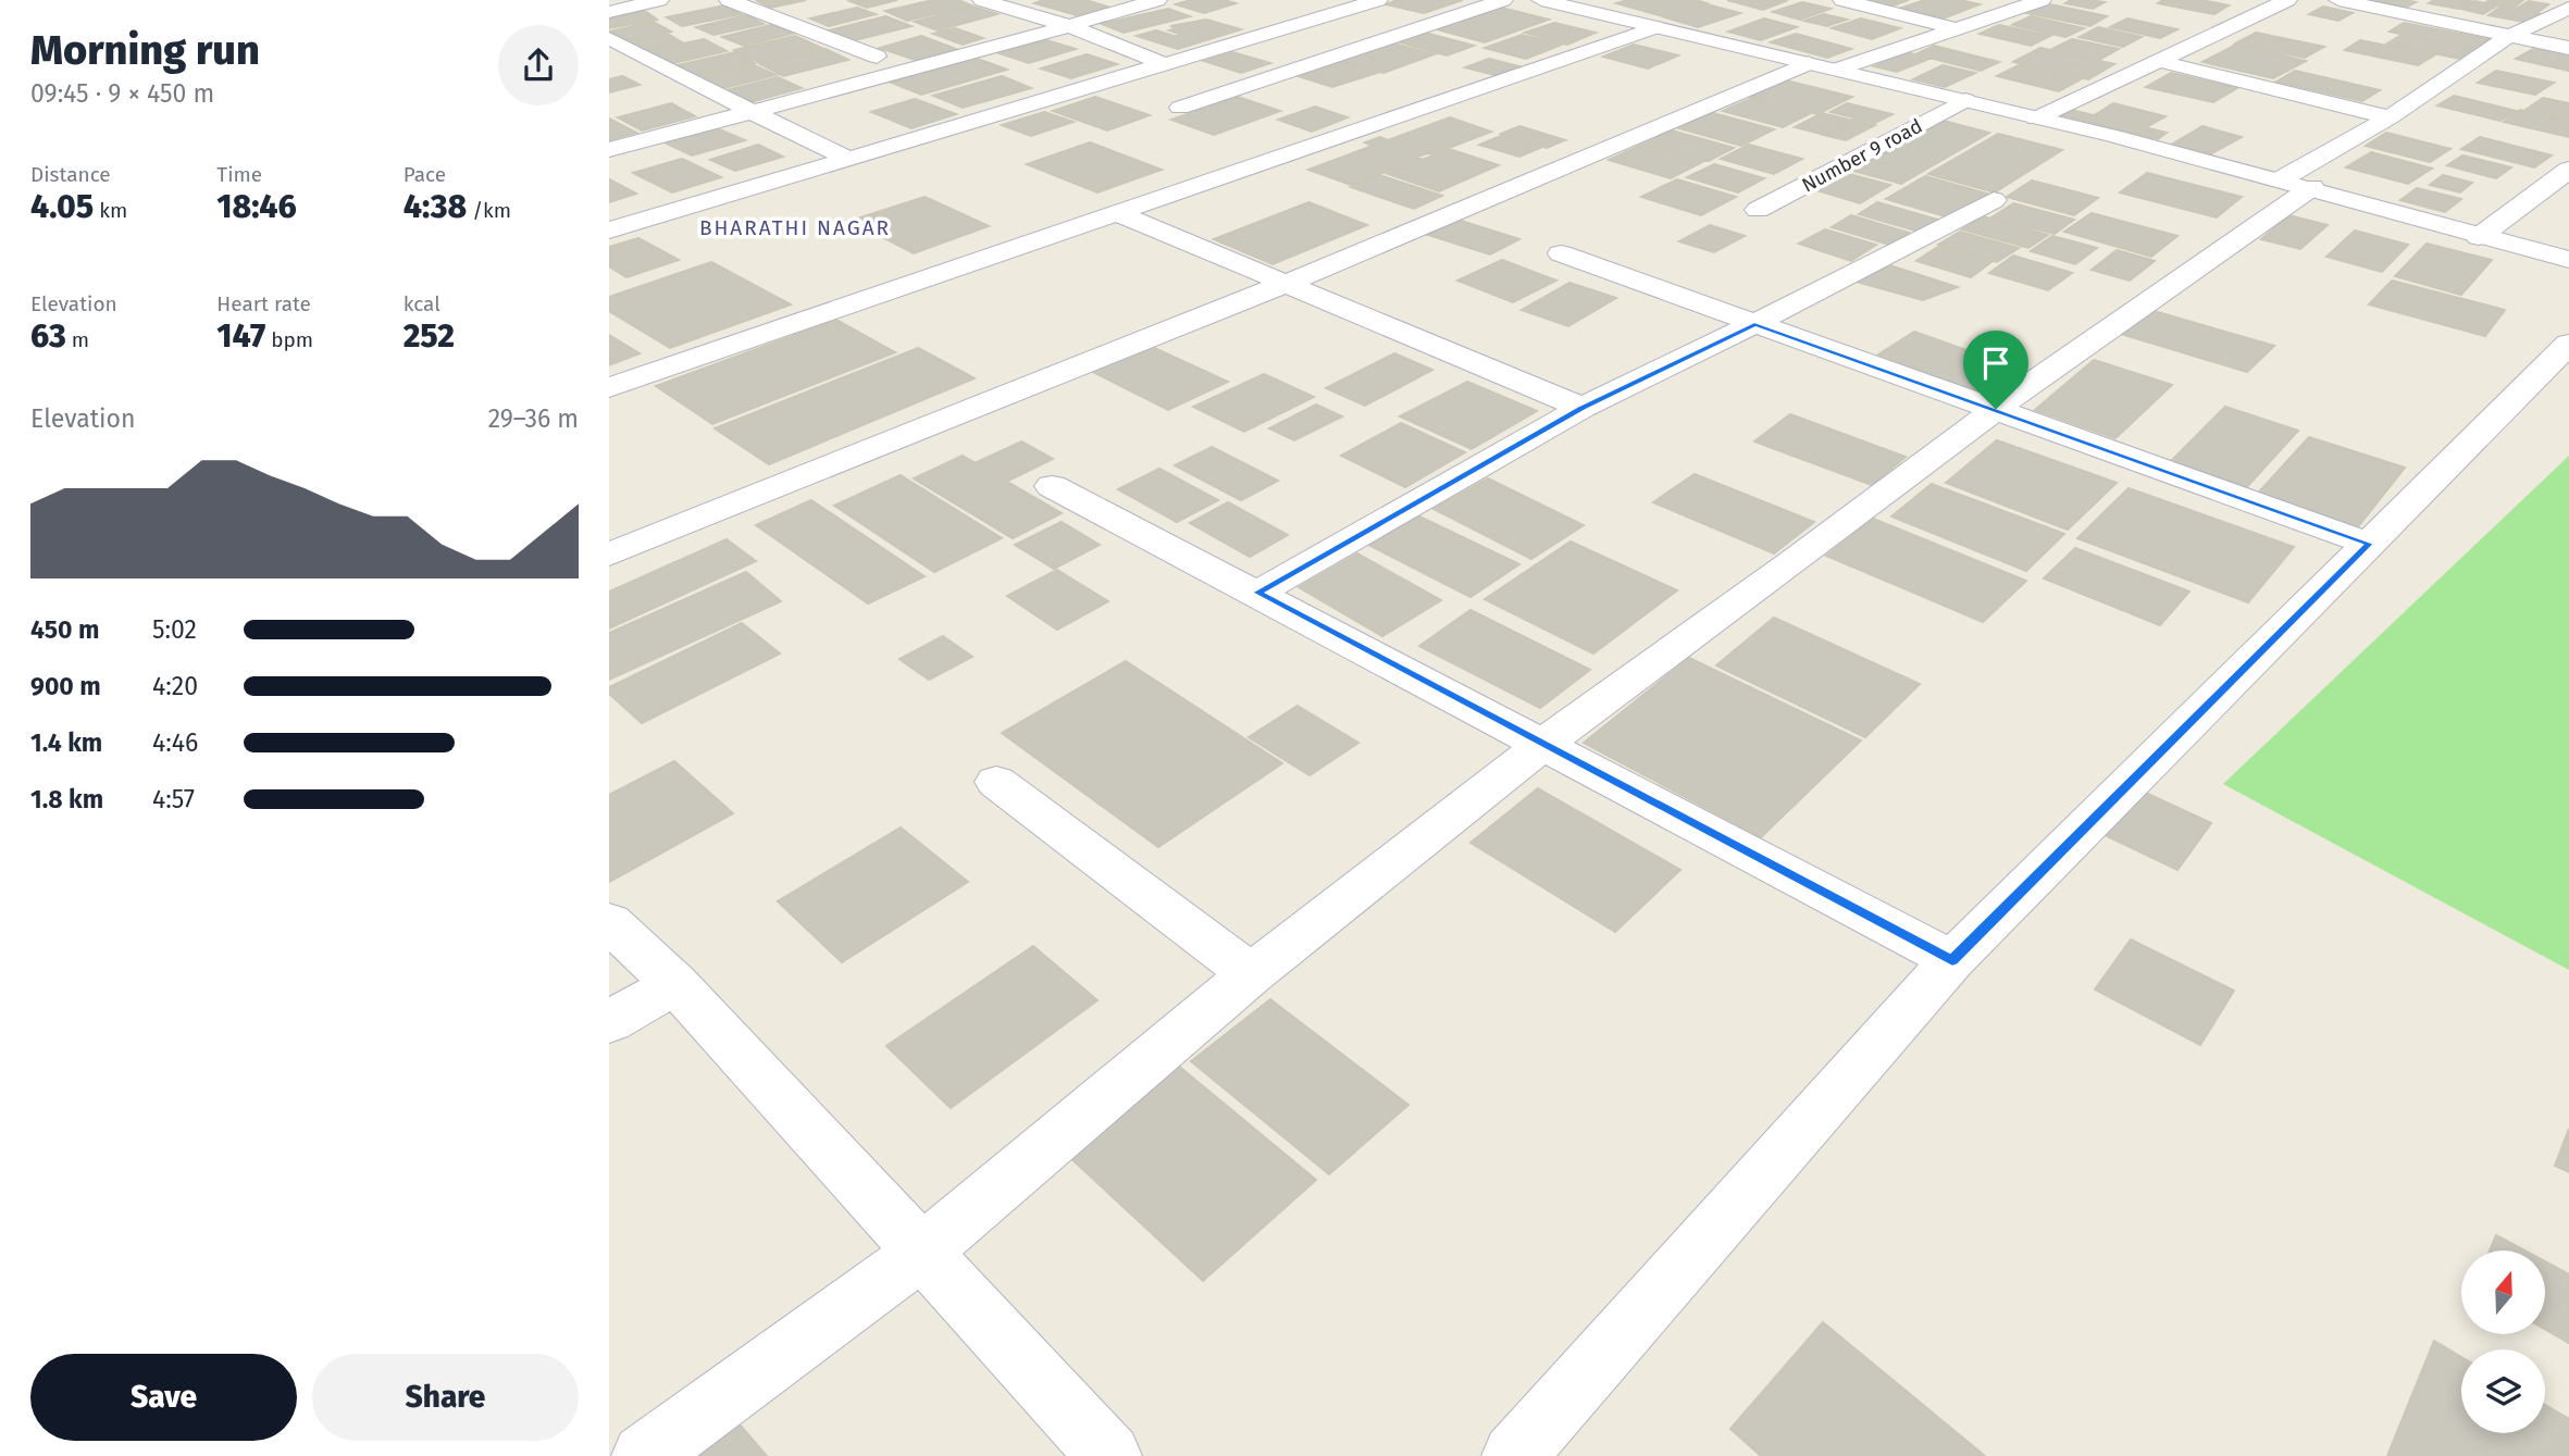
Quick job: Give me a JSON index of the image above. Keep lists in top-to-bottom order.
{
  "streets": {
    "street": ["Number 9 road"]
  },
  "districts": ["BHARATHI NAGAR"],
  "north": "top",
  "page": {
    "heading": ["Morning run", "09:45 · 9 × 450 m"],
    "stats": [
      ["Distance", "4.05 km"],
      ["Time", "18:46"],
      ["Pace", "4:38 /km"],
      ["Elevation", "63 m"],
      ["Heart rate", "147 bpm"],
      ["kcal", "252"]
    ],
    "chart": ["Elevation", "29–36 m"],
    "list": [
      {
        "name": "450 m",
        "note": "5:02"
      },
      {
        "name": "900 m",
        "note": "4:20"
      },
      {
        "name": "1.4 km",
        "note": "4:46"
      },
      {
        "name": "1.8 km",
        "note": "4:57"
      }
    ],
    "buttons": ["Save", "Share"]
  }
}
